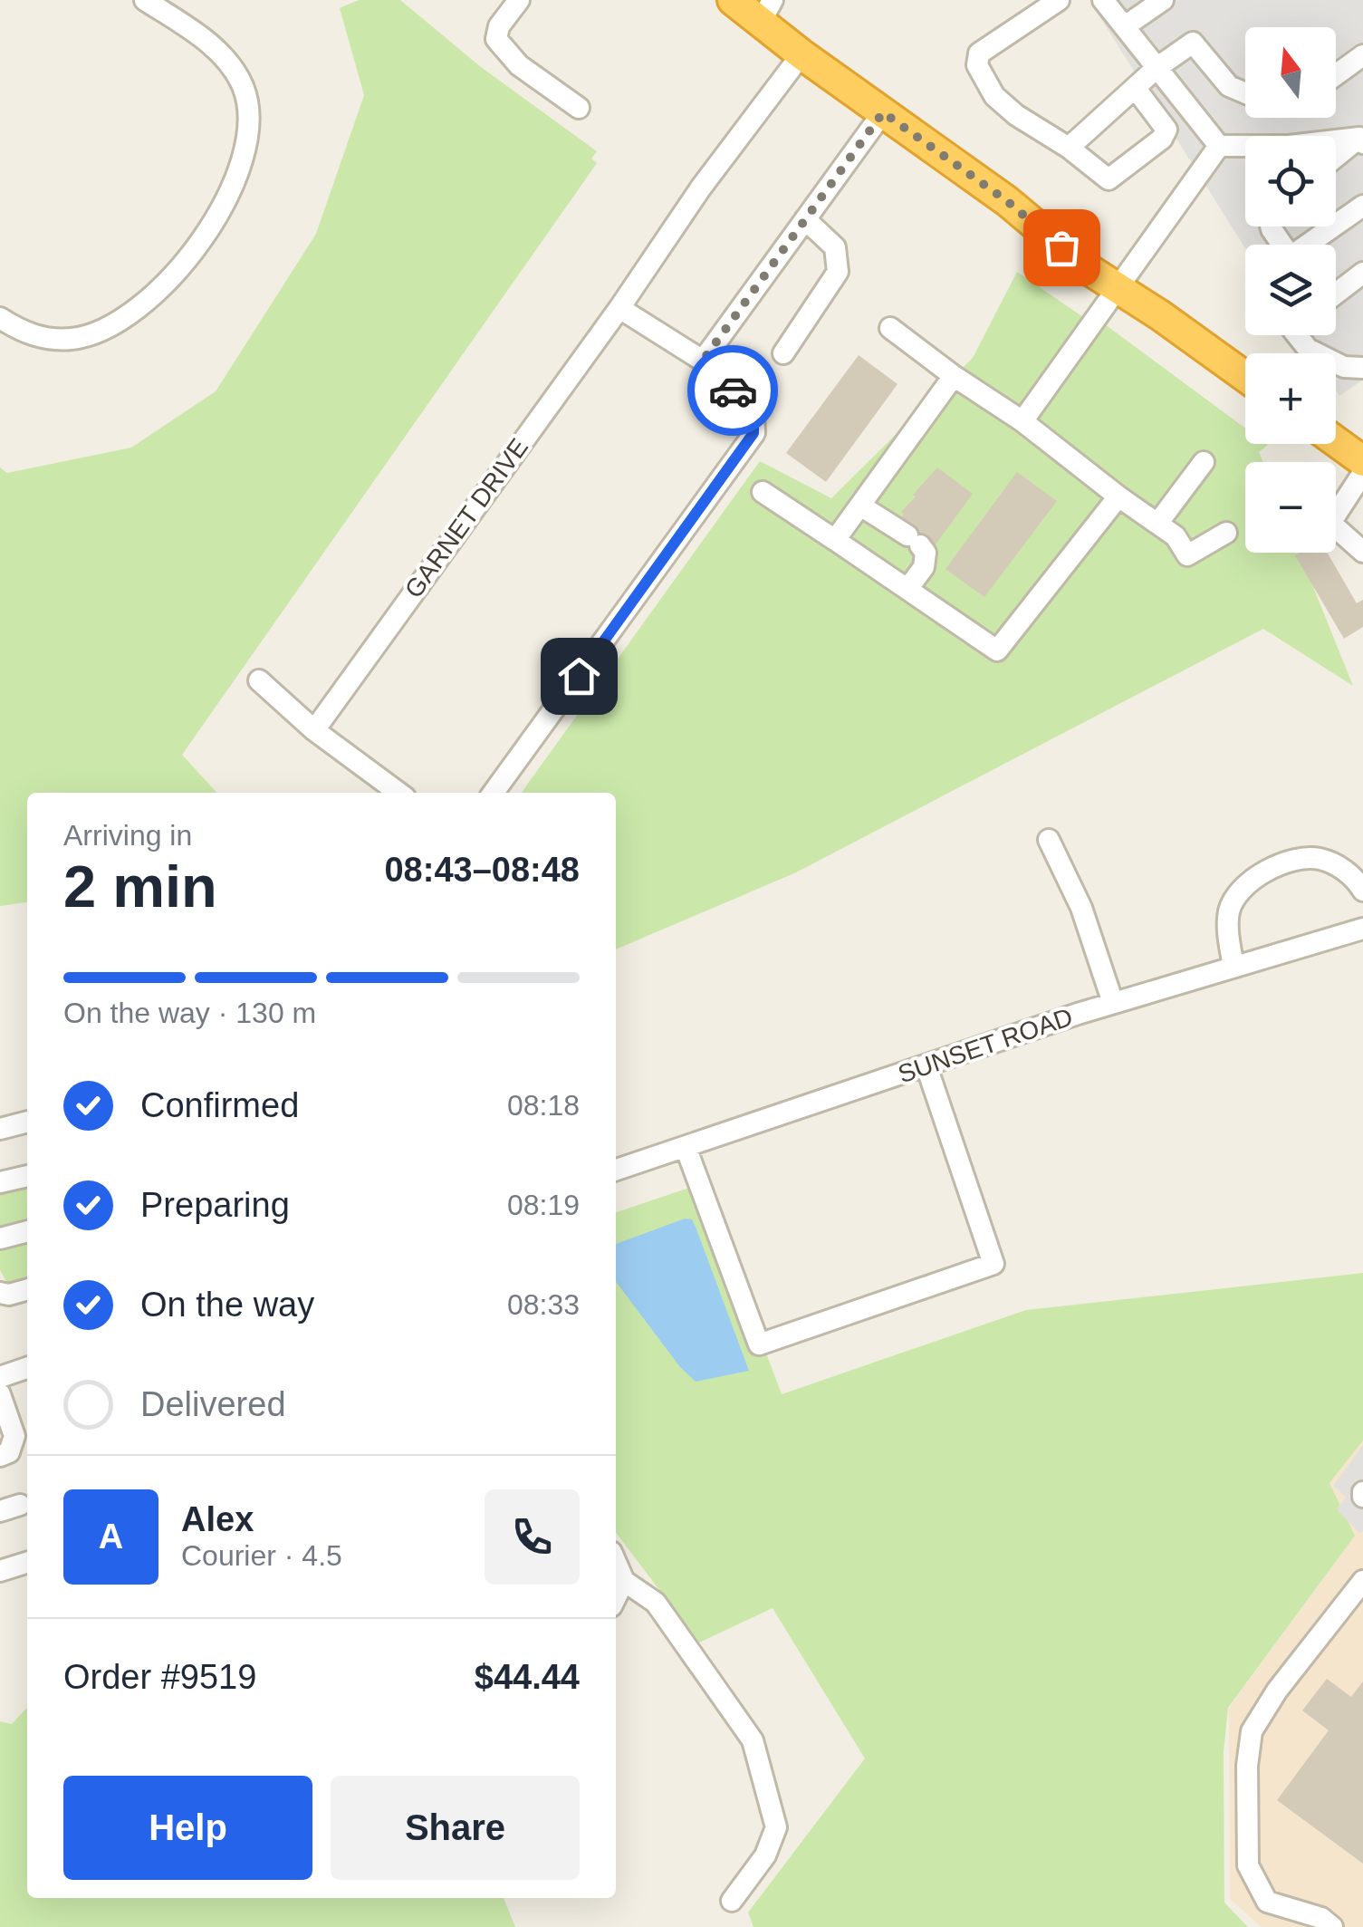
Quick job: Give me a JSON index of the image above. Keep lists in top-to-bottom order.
{
  "streets": {
    "street": ["GARNET DRIVE", "SUNSET ROAD"]
  },
  "north": "top",
  "page": {
    "map_buttons": ["+", "−"],
    "heading": ["2 min", "Arriving in", "08:43–08:48"],
    "panel": [
      "Alex",
      "Courier · 4.5",
      "Order #9519",
      "$44.44"
    ],
    "bar": "On the way · 130 m",
    "list": [
      ["Confirmed", "08:18"],
      ["Preparing", "08:19"],
      ["On the way", "08:33"],
      "Delivered"
    ],
    "round": "A",
    "buttons": ["Help", "Share"]
  }
}
